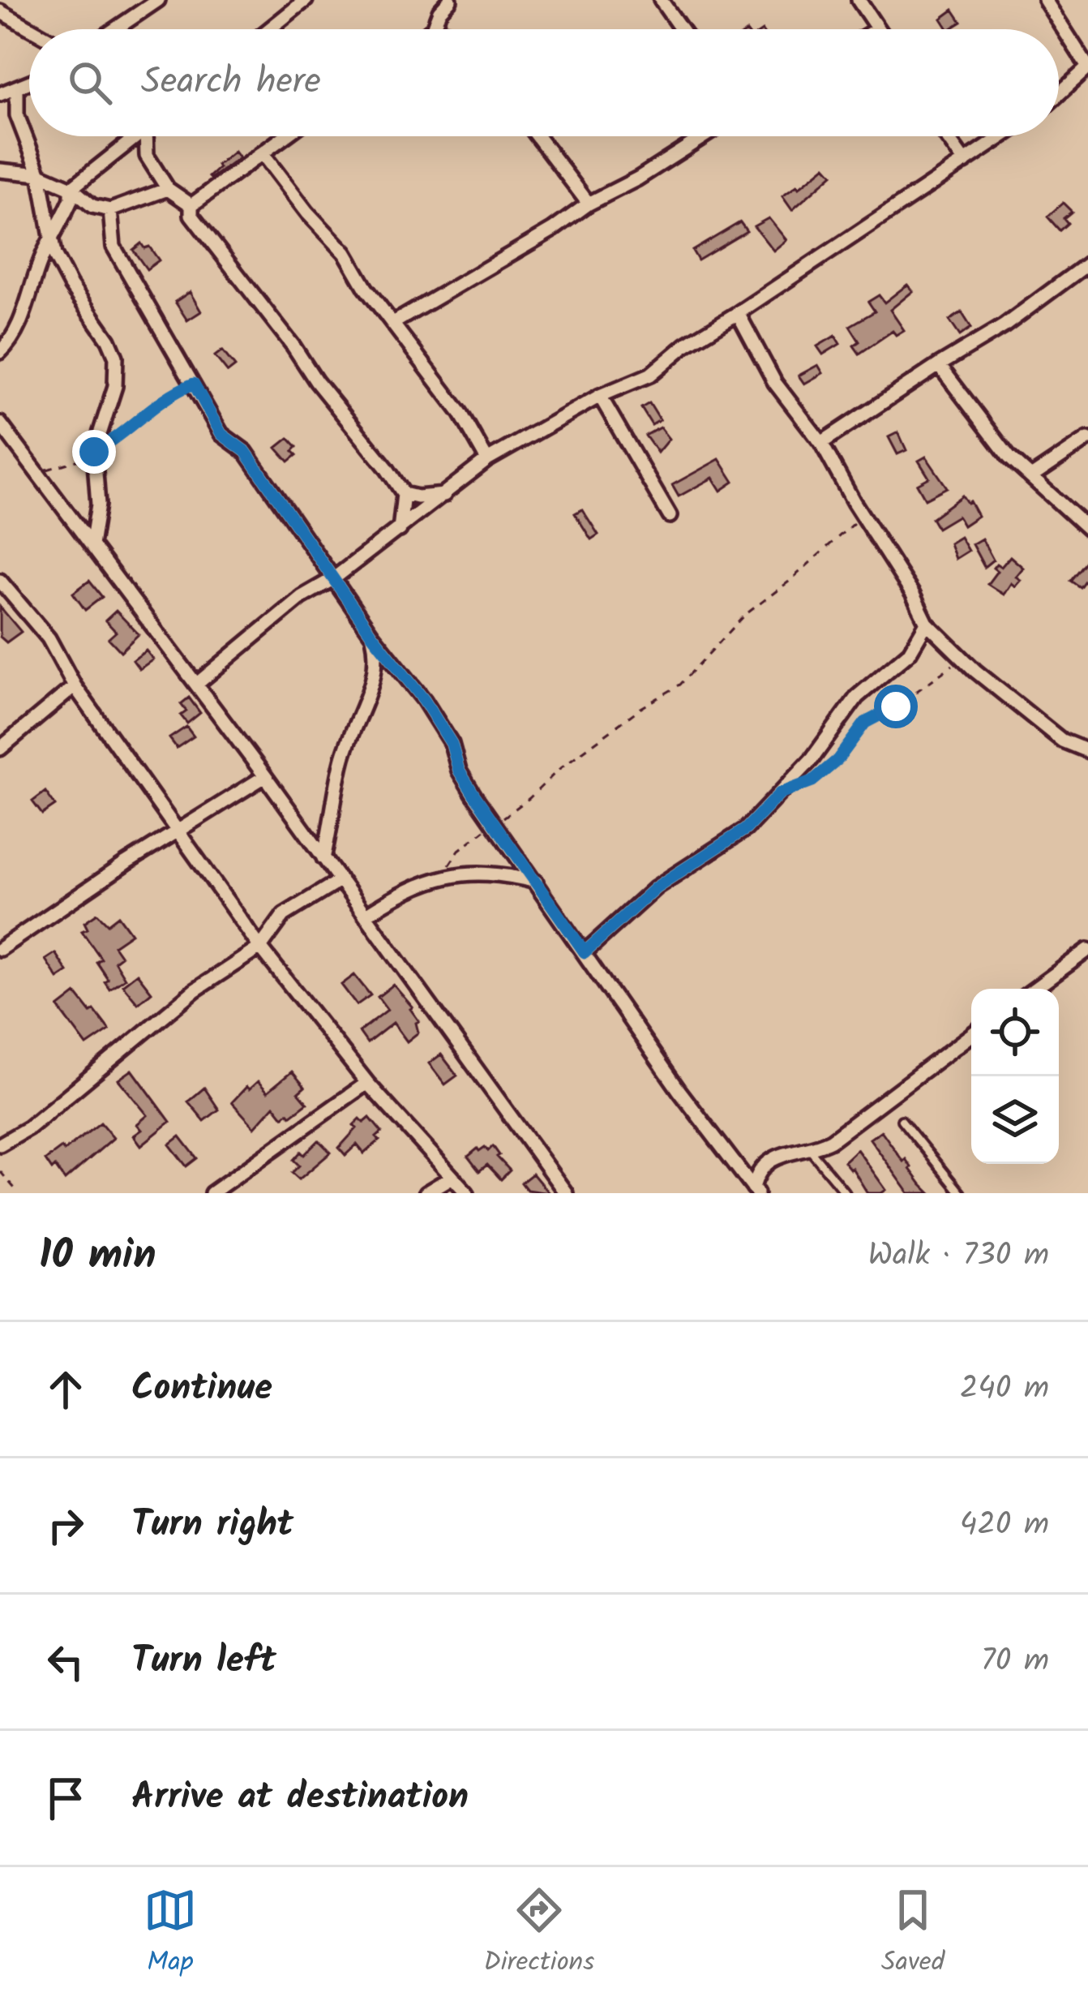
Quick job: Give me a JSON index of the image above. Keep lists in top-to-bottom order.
{
  "page": {
    "search": "Search here",
    "heading": ["10 min", "Walk · 730 m"],
    "list": [
      ["Continue", "240 m"],
      ["Turn right", "420 m"],
      ["Turn left", "70 m"],
      "Arrive at destination"
    ],
    "nav": ["Map", "Directions", "Saved"]
  }
}
